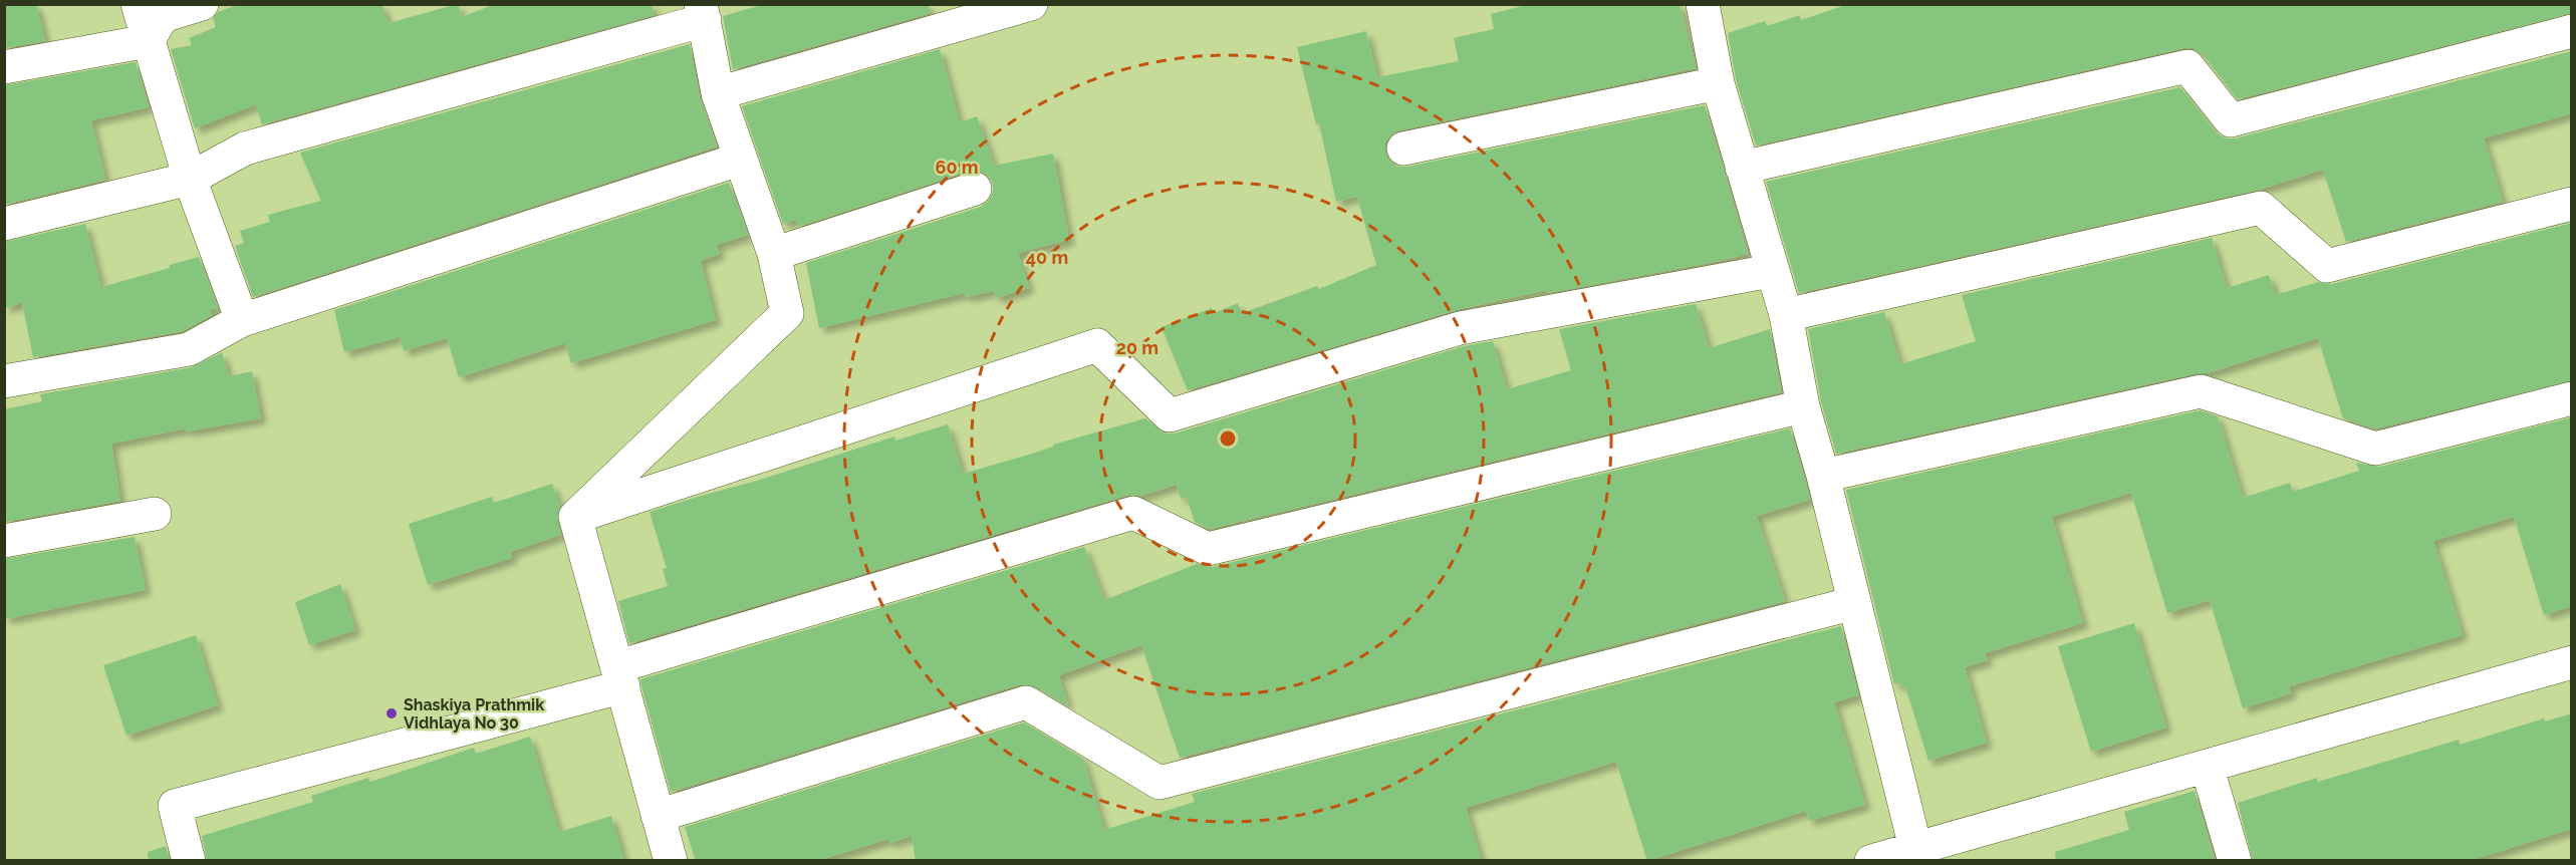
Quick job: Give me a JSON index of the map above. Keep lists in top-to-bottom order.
{
  "places": ["Shaskiya Prathmik Vidhlaya No 30"],
  "rings": ["60 m", "40 m", "20 m"]
}
